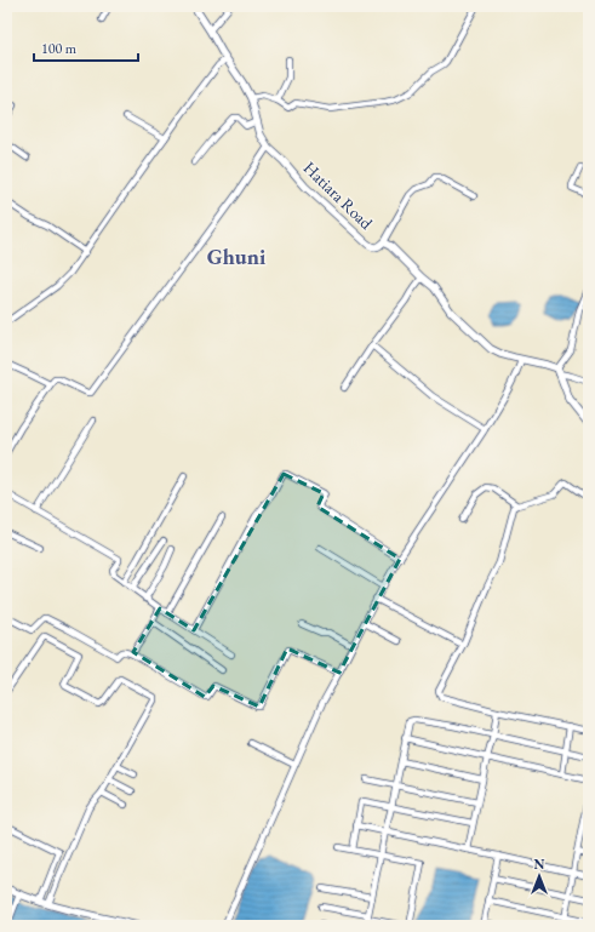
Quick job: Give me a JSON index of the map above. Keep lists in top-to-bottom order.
{
  "streets": {
    "street": ["Hatiara Road"]
  },
  "districts": ["Ghuni"],
  "scale_bar": "100 m",
  "north": "top"
}
